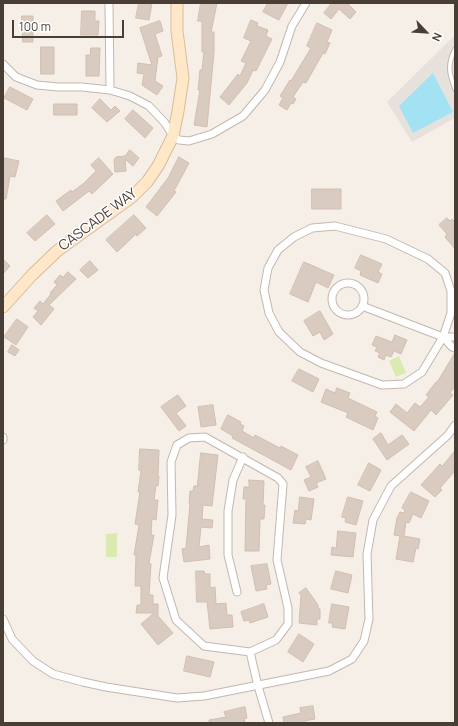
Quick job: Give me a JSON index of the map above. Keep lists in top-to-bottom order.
{
  "streets": {
    "street": ["CASCADE WAY"]
  },
  "scale_bar": "100 m",
  "north": "bottom right"
}
